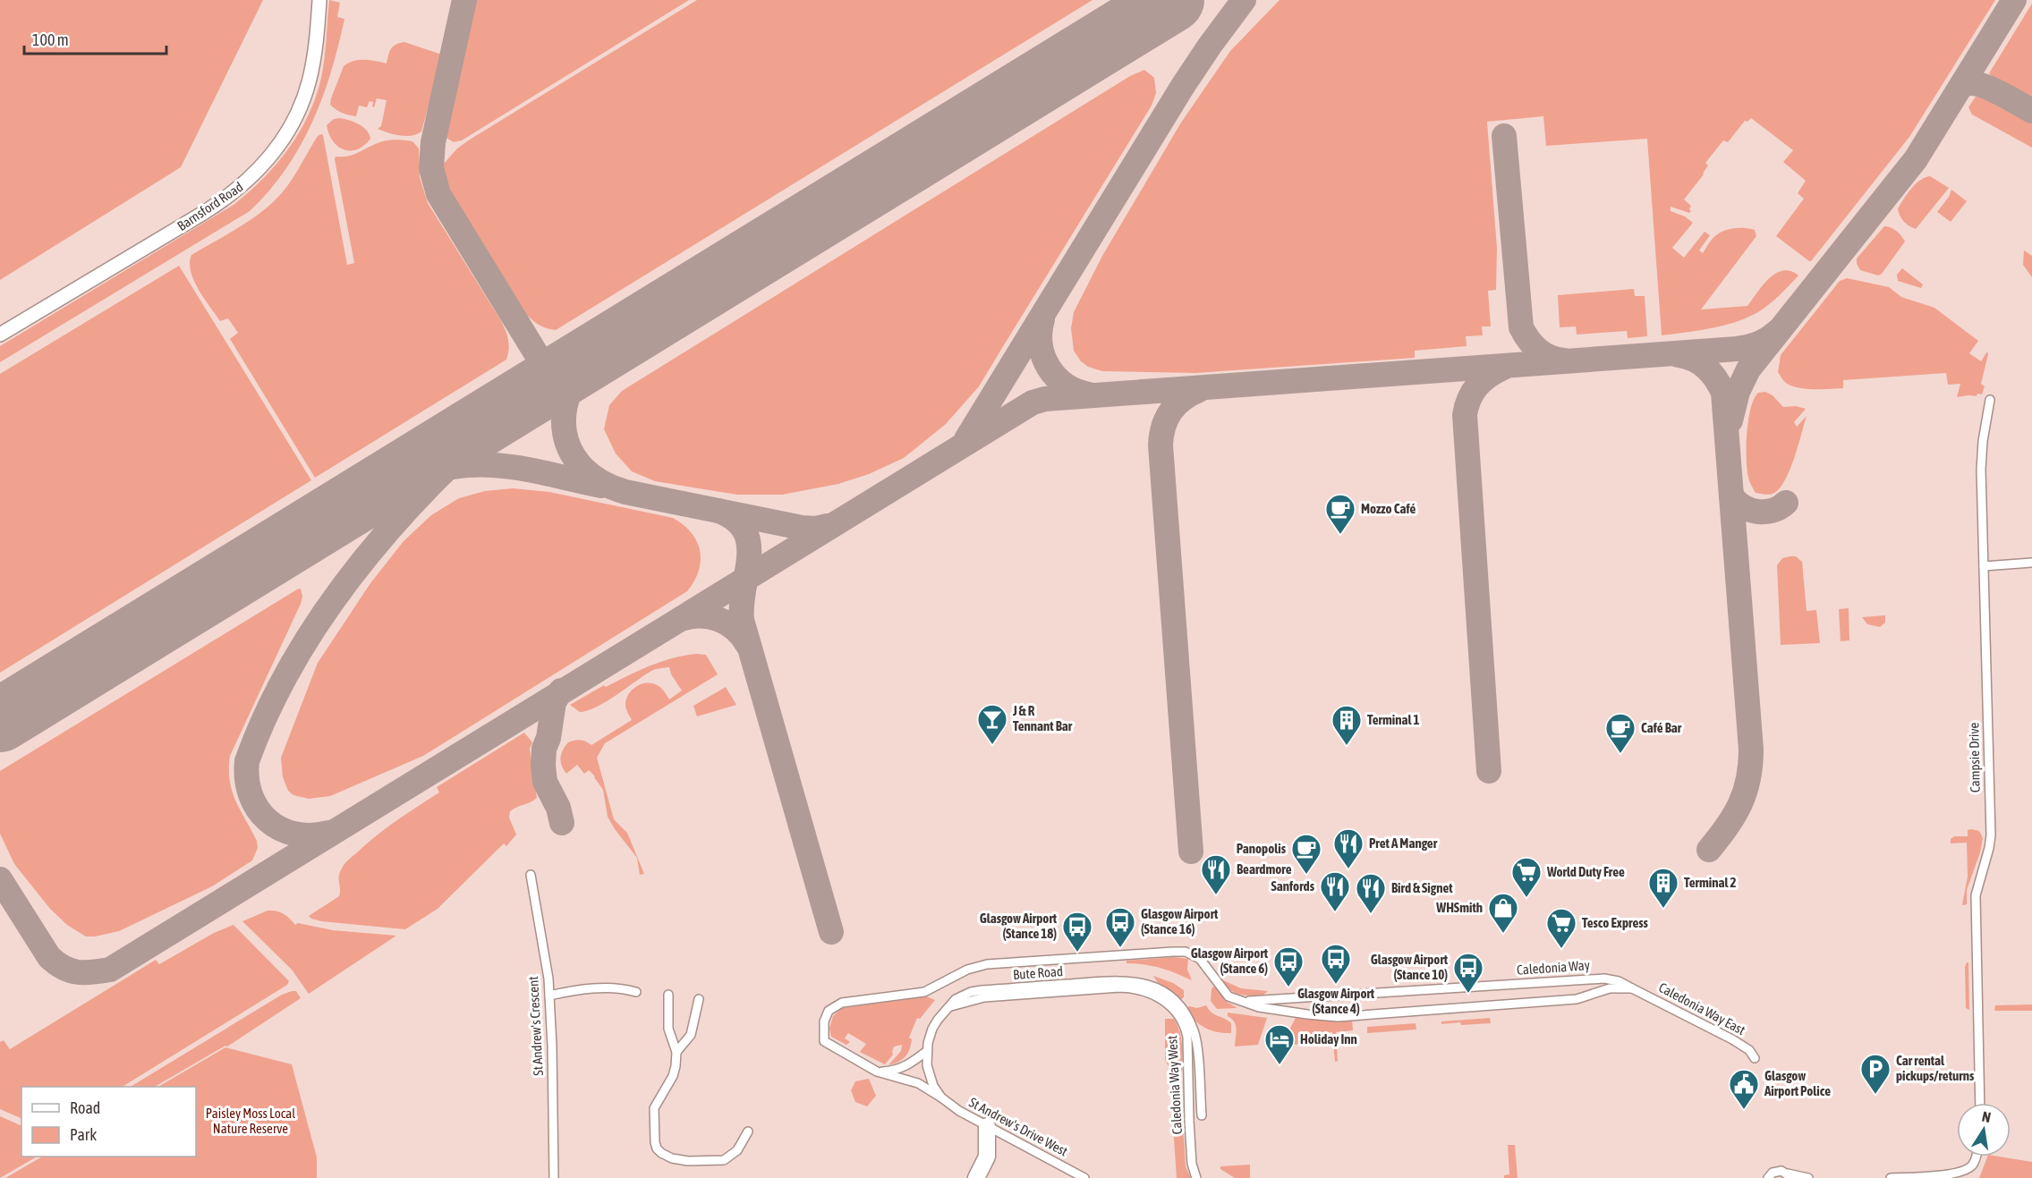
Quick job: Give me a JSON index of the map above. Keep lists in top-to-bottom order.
{
  "streets": {
    "main road": ["Barnsford Road"],
    "street": [
      "Campsie Drive",
      "Caledonia Way",
      "Bute Road",
      "Caledonia Way East",
      "St Andrew's Crescent",
      "Caledonia Way West",
      "St Andrew's Drive West"
    ]
  },
  "crossings": [
    ["Caledonia Way", "Caledonia Way East"],
    ["Caledonia Way", "St Andrew's Drive West"],
    ["Bute Road", "Caledonia Way West"],
    ["Bute Road", "St Andrew's Drive West"]
  ],
  "parks": ["Paisley Moss Local Nature Reserve"],
  "places": {
    "cafe": ["Mozzo Café", "Café Bar", "Panopolis"],
    "bar": ["J & R Tennant Bar"],
    "building": ["Terminal 1", "Terminal 2"],
    "restaurant": [
      "Pret A Manger",
      "Beardmore",
      "Sanfords",
      "Bird & Signet"
    ],
    "supermarket": ["World Duty Free", "Tesco Express"],
    "shop": ["WHSmith"],
    "bus stop": [
      "Glasgow Airport (Stance 16)",
      "Glasgow Airport (Stance 18)",
      "Glasgow Airport (Stance 4)",
      "Glasgow Airport (Stance 6)",
      "Glasgow Airport (Stance 10)"
    ],
    "hotel": ["Holiday Inn"],
    "parking": ["Car rental pickups/returns"],
    "public building": ["Glasgow Airport Police"]
  },
  "legend": ["Road", "Park"],
  "scale_bar": "100 m",
  "north": "top"
}
